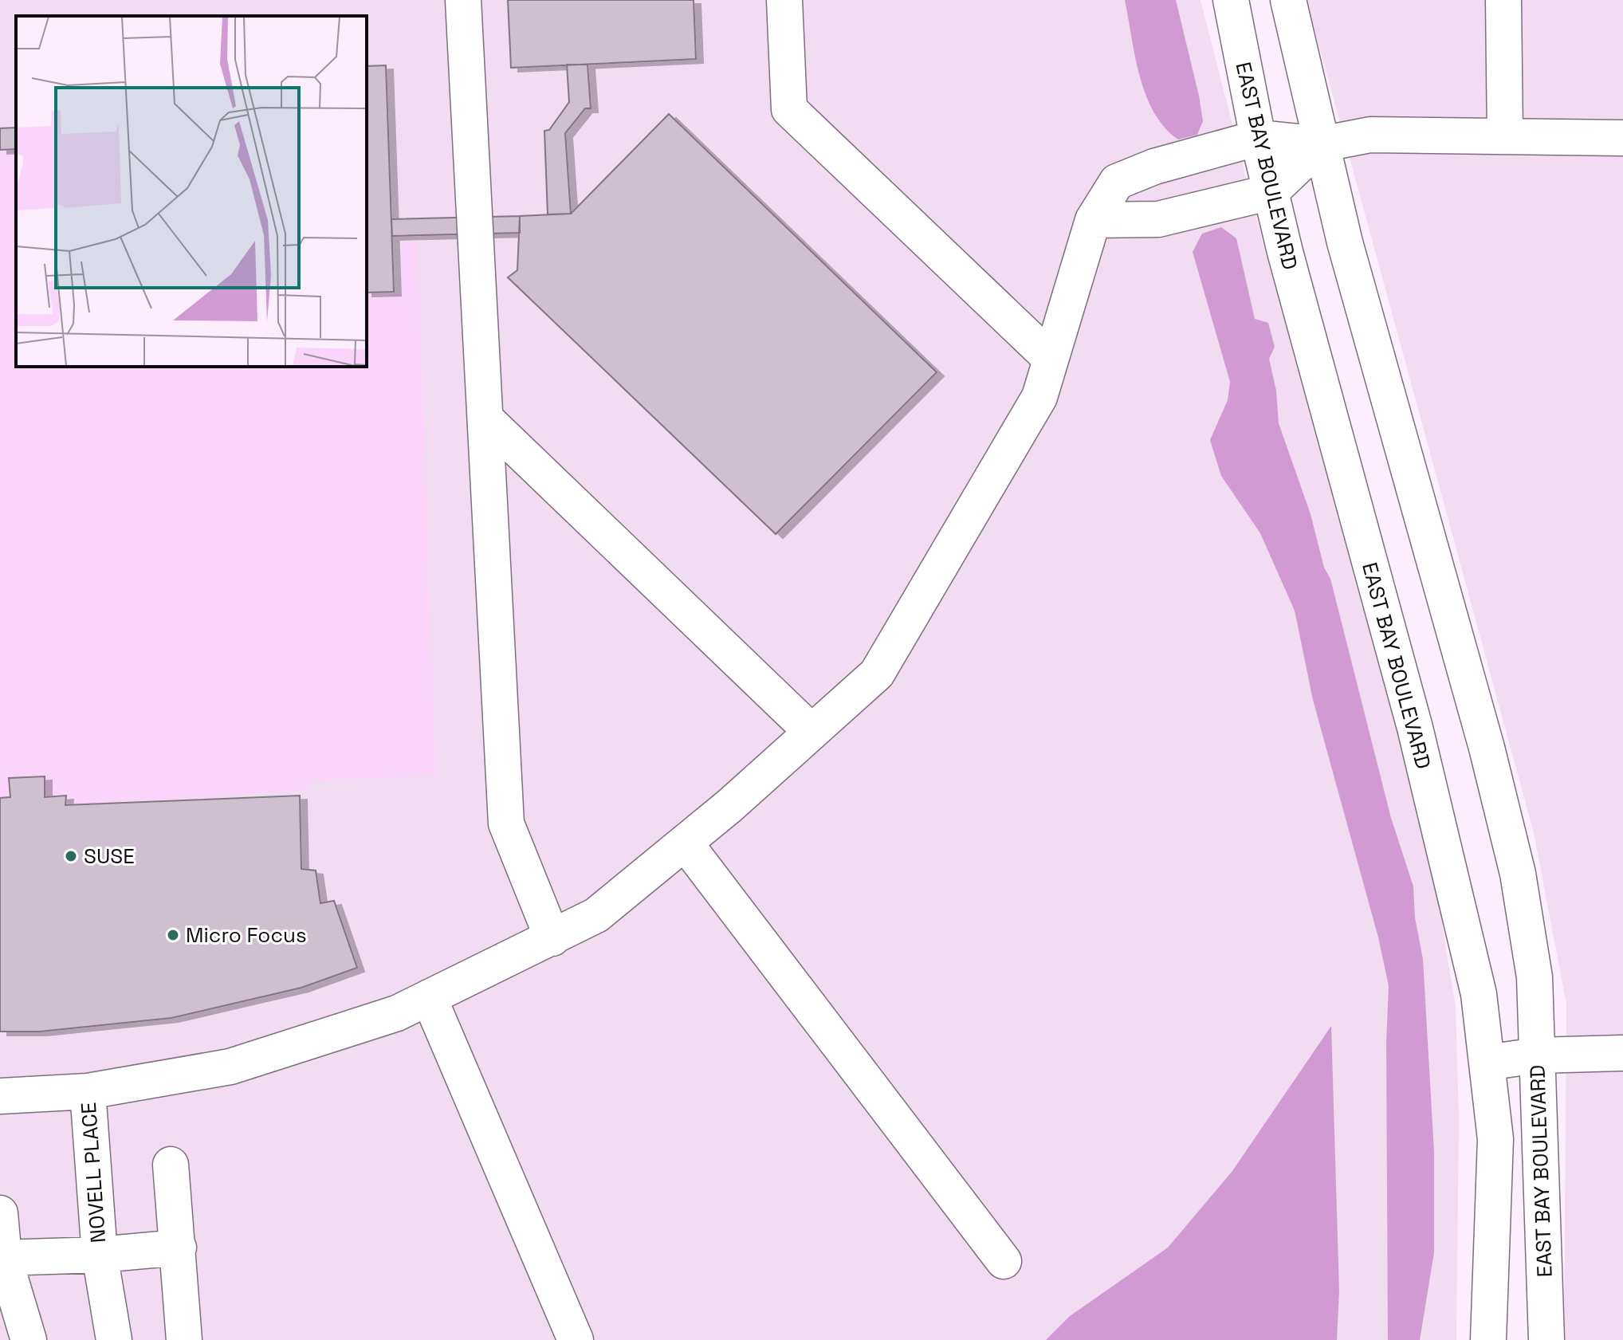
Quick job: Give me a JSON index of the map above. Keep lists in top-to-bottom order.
{
  "streets": {
    "street": ["EAST BAY BOULEVARD", "NOVELL PLACE"]
  },
  "places": ["SUSE", "Micro Focus"]
}
